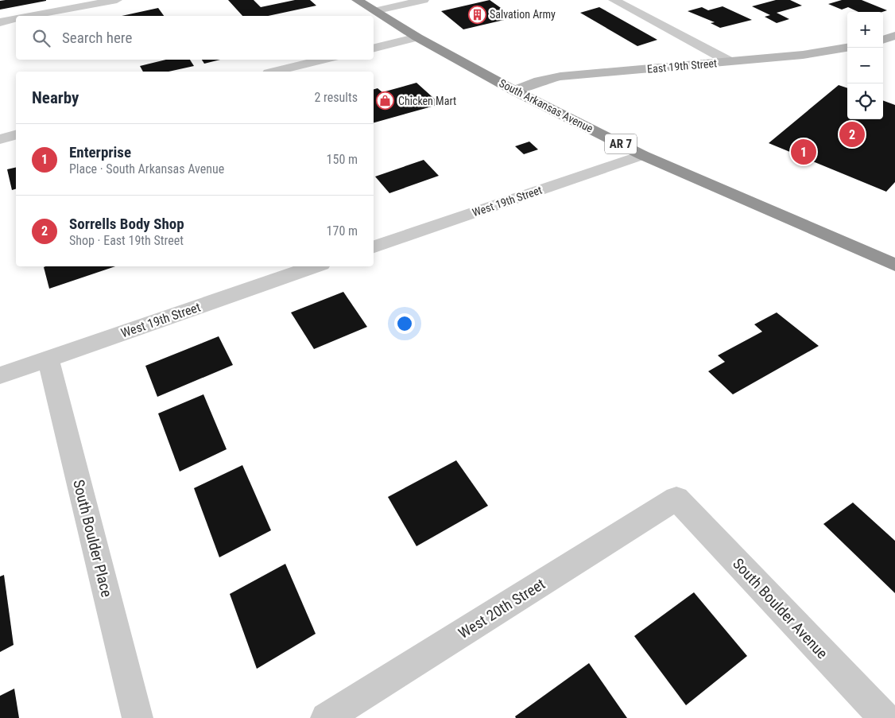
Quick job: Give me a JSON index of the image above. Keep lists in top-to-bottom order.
{
  "streets": {
    "highway": ["South Arkansas Avenue", "AR 7"],
    "street": [
      "East 19th Street",
      "West 19th Street",
      "South Boulder Place",
      "West 20th Street",
      "South Boulder Avenue"
    ]
  },
  "crossings": [
    ["East 19th Street", "South Arkansas Avenue"],
    ["South Arkansas Avenue", "West 19th Street"],
    ["West 19th Street", "South Boulder Place"],
    ["West 20th Street", "South Boulder Avenue"]
  ],
  "places": {
    "building": ["Salvation Army"],
    "shop": ["Chicken Mart"]
  },
  "page": {
    "map_buttons": ["+", "−"],
    "search": "Search here",
    "heading": ["Nearby", "2 results"],
    "pins": ["2", "1"],
    "list": [
      {
        "mark": "1",
        "name": "Enterprise",
        "note": "Place · South Arkansas Avenue",
        "value": "150 m"
      },
      {
        "mark": "2",
        "name": "Sorrells Body Shop",
        "note": "Shop · East 19th Street",
        "value": "170 m"
      }
    ]
  }
}
